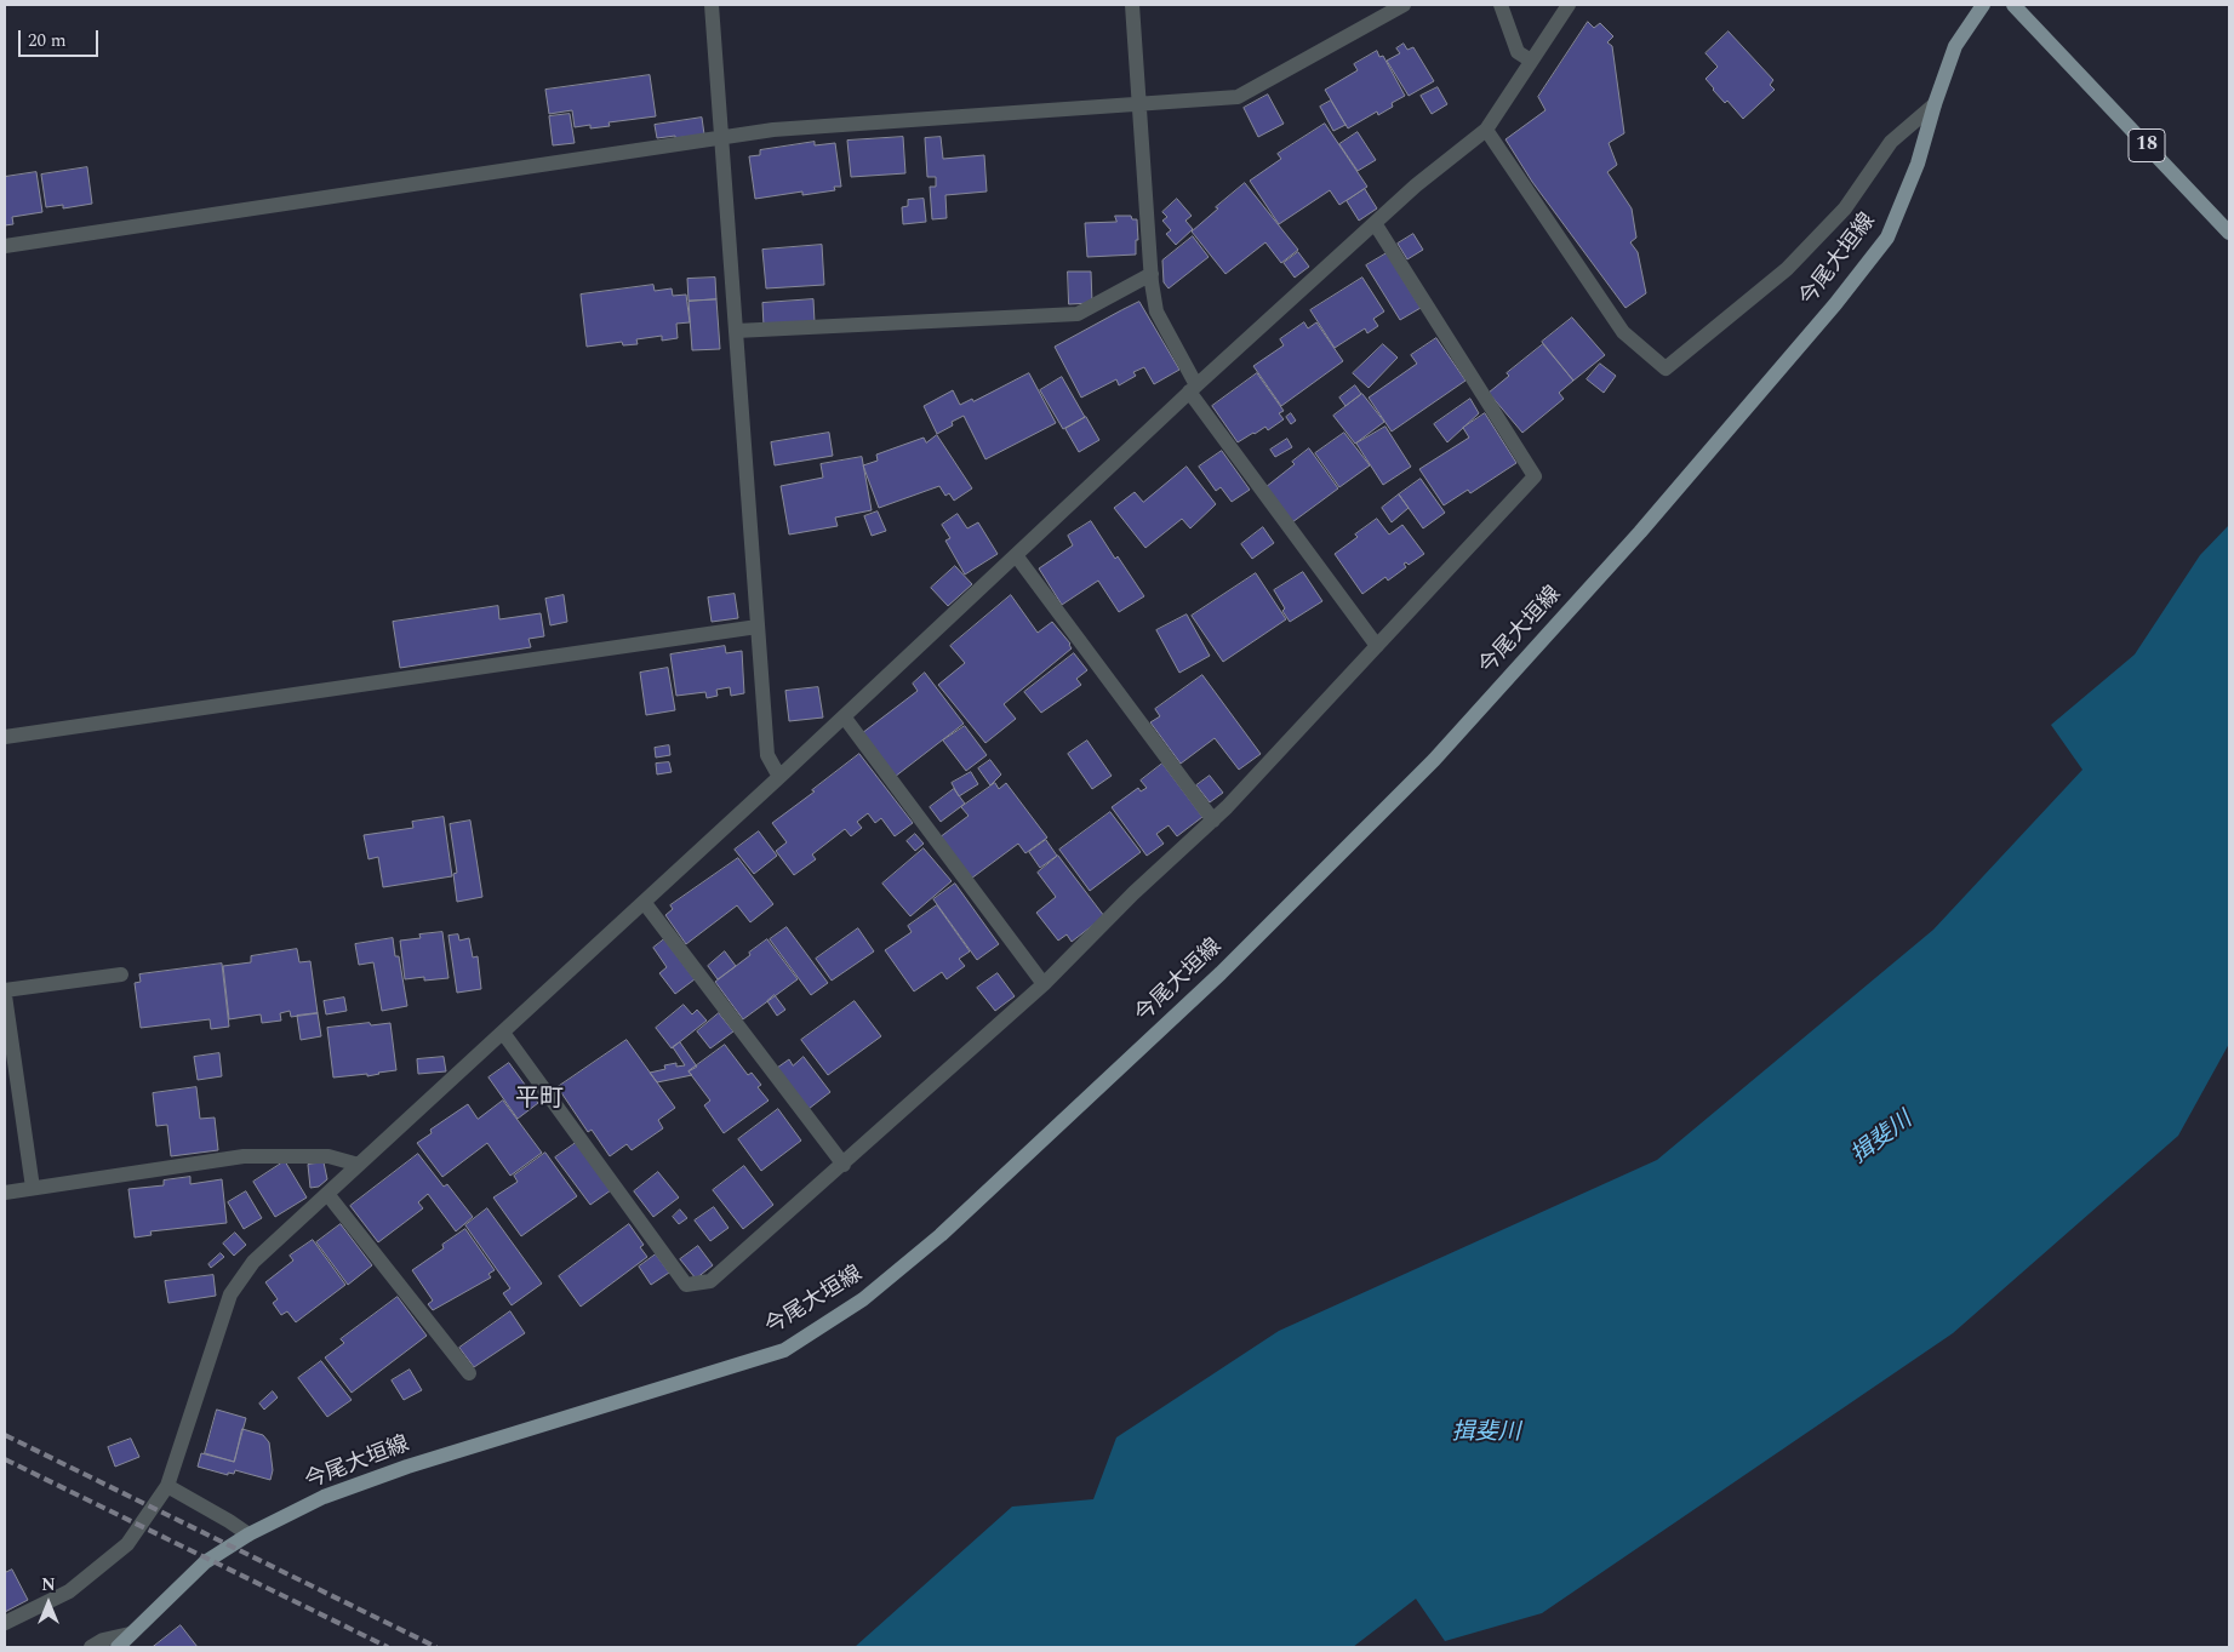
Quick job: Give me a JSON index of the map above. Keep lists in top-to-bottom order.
{
  "streets": {
    "main road": ["18", "今尾大垣線"]
  },
  "districts": ["平町"],
  "water": ["揖斐川"],
  "scale_bar": "20 m",
  "north": "top"
}
